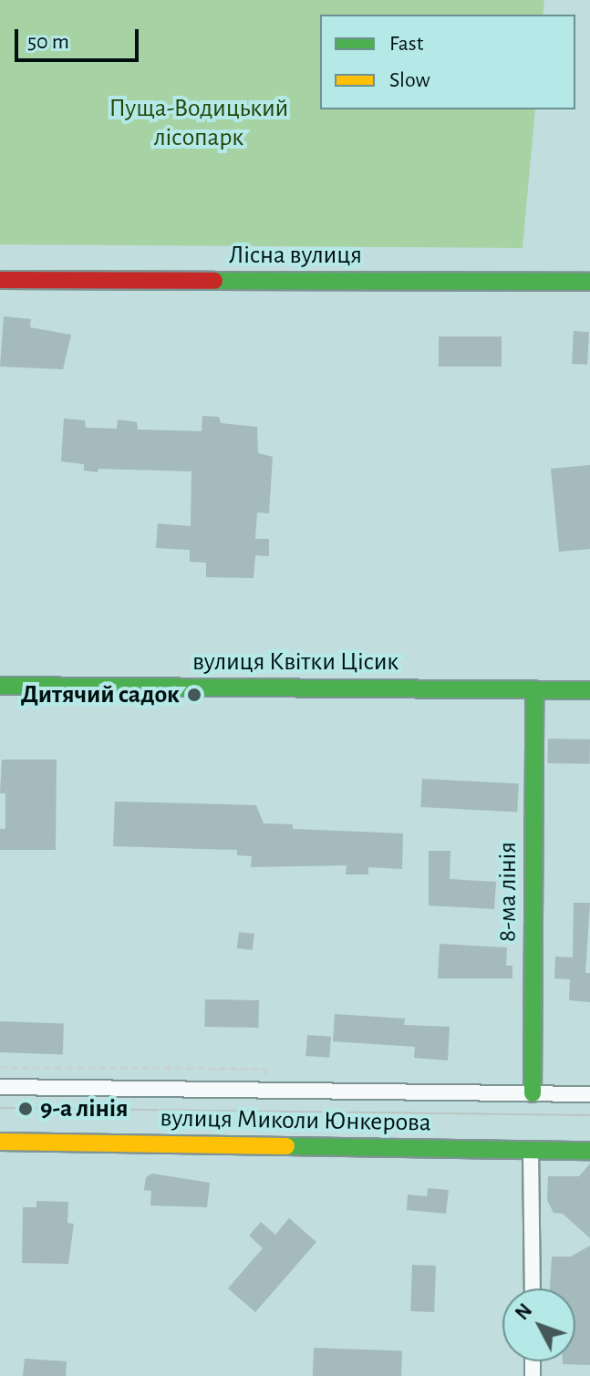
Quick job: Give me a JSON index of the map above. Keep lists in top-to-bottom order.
{
  "streets": {
    "street": [
      "Лісна вулиця",
      "вулиця Квітки Цісик",
      "8-ма лінія",
      "вулиця Миколи Юнкерова"
    ]
  },
  "crossings": [
    ["вулиця Квітки Цісик", "8-ма лінія"],
    ["8-ма лінія", "вулиця Миколи Юнкерова"]
  ],
  "parks": ["Пуща-Водицький лісопарк"],
  "places": ["Дитячий садок", "9-а лінія"],
  "legend": ["Fast", "Slow"],
  "scale_bar": "50 m",
  "north": "top left"
}
